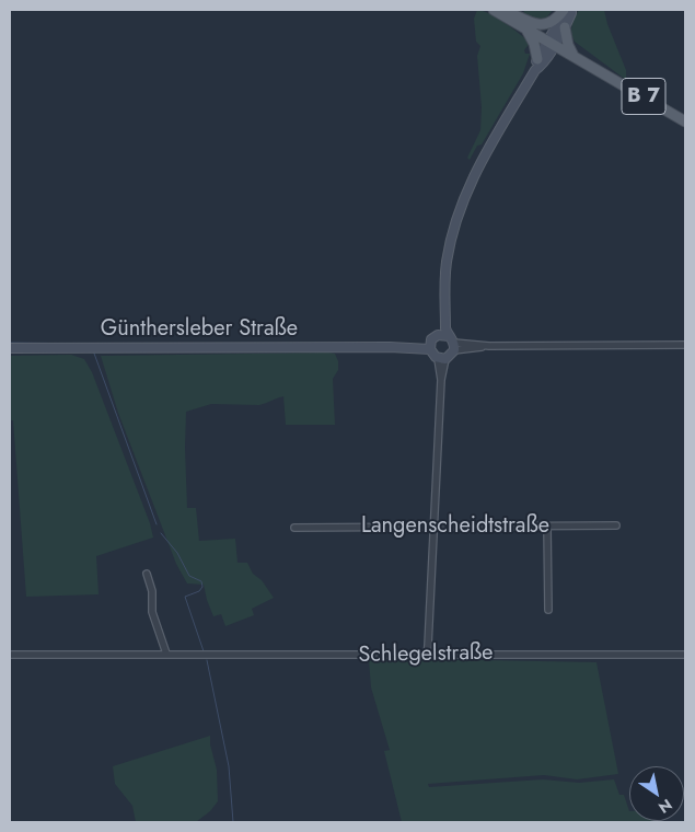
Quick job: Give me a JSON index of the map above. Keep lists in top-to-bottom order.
{
  "streets": {
    "main road": ["B 7", "Günthersleber Straße"],
    "street": ["Langenscheidtstraße", "Schlegelstraße"]
  },
  "north": "bottom right"
}
